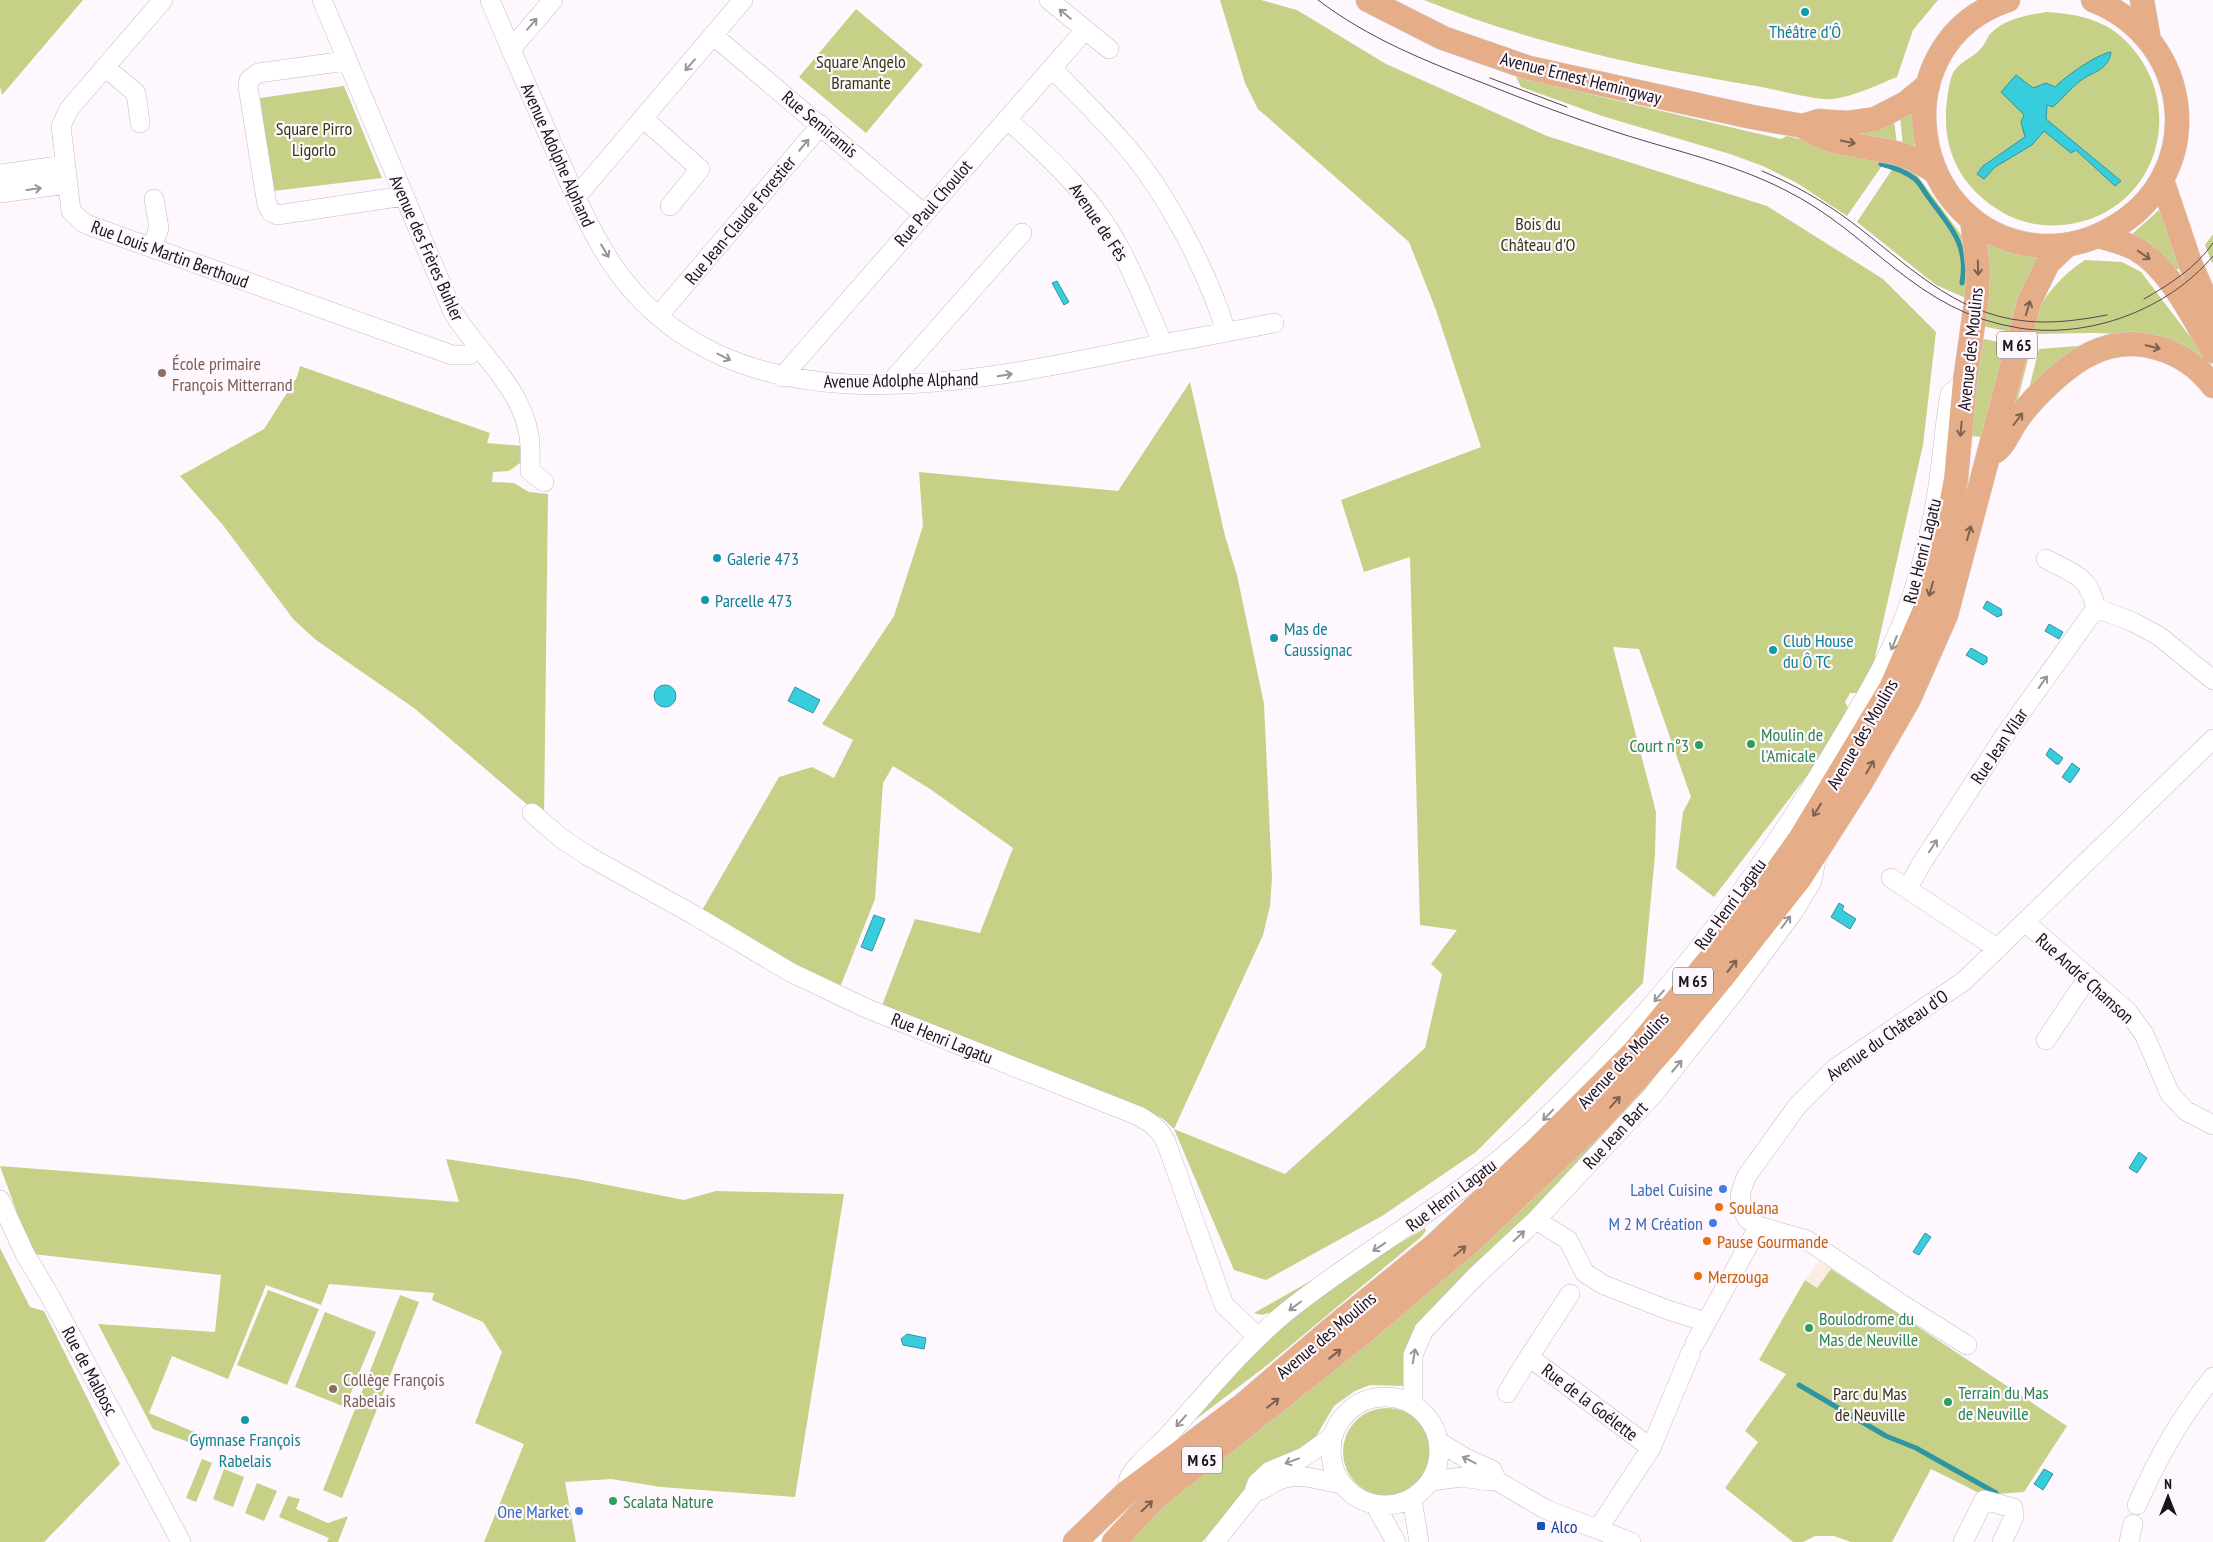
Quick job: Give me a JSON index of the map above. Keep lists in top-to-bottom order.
{
  "streets": {
    "main road": ["Avenue Ernest Hemingway", "M 65", "Avenue des Moulins"],
    "street": [
      "Rue Semiramis",
      "Avenue Adolphe Alphand",
      "Rue Paul Choulot",
      "Rue Jean-Claude Forestier",
      "Avenue de Fès",
      "Avenue des Frères Buhler",
      "Rue Louis Martin Berthoud",
      "Rue Henri Lagatu",
      "Rue Jean Vilar",
      "Rue André Chamson",
      "Avenue du Château d'O",
      "Rue Jean Bart",
      "Rue de Malbosc",
      "Rue de la Goélette"
    ]
  },
  "crossings": [
    ["Rue Semiramis", "Rue Paul Choulot"],
    ["Rue Semiramis", "Rue Jean-Claude Forestier"],
    ["Avenue Adolphe Alphand", "Rue Paul Choulot"],
    ["Avenue Adolphe Alphand", "Rue Jean-Claude Forestier"],
    ["Avenue Adolphe Alphand", "Avenue de Fès"],
    ["Rue Paul Choulot", "Avenue de Fès"],
    ["Avenue des Frères Buhler", "Rue Louis Martin Berthoud"],
    ["Avenue des Moulins", "Rue Henri Lagatu"],
    ["Avenue des Moulins", "Rue Jean Bart"],
    ["Rue André Chamson", "Avenue du Château d'O"]
  ],
  "one_way": [
    "Avenue Adolphe Alphand",
    "Rue Henri Lagatu",
    "Rue Jean Vilar",
    "Rue Jean Bart"
  ],
  "parks": [
    "Square Angelo Bramante",
    "Square Pirro Ligorlo",
    "Bois du Château d'O",
    "Parc du Mas de Neuville"
  ],
  "places": {
    "other": [
      "Théâtre d'Ô",
      "École primaire François Mitterrand",
      "Galerie 473",
      "Parcelle 473",
      "Mas de Caussignac",
      "Club House du Ô TC",
      "Moulin de l'Amicale",
      "Court n°3",
      "Label Cuisine",
      "Soulana",
      "M 2 M Création",
      "Pause Gourmande",
      "Merzouga",
      "Boulodrome du Mas de Neuville",
      "Collège François Rabelais",
      "Terrain du Mas de Neuville",
      "Gymnase François Rabelais",
      "Scalata Nature",
      "One Market"
    ],
    "transit": ["Alco"]
  },
  "north": "top"
}
